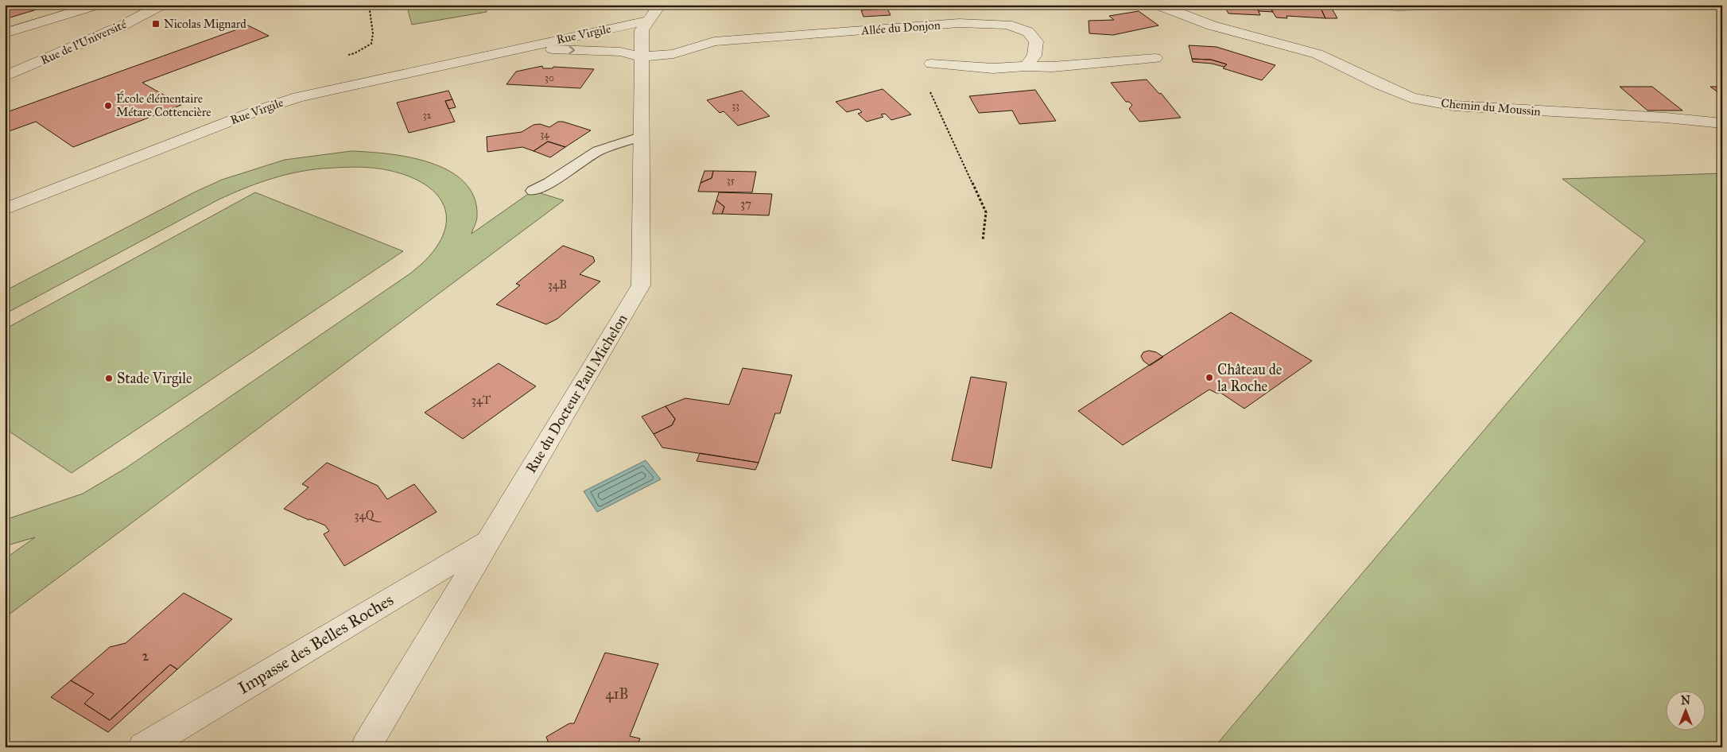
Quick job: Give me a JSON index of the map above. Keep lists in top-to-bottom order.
{
  "streets": {
    "street": [
      "Allée du Donjon",
      "Rue Virgile",
      "Rue de l'Université",
      "Chemin du Moussin",
      "Rue du Docteur Paul Michelon",
      "Impasse des Belles Roches"
    ]
  },
  "crossings": [
    ["Allée du Donjon", "Rue Virgile"],
    ["Allée du Donjon", "Rue du Docteur Paul Michelon"],
    ["Rue Virgile", "Rue du Docteur Paul Michelon"],
    ["Rue du Docteur Paul Michelon", "Impasse des Belles Roches"]
  ],
  "places": {
    "transit": ["Nicolas Mignard"],
    "other": ["École élémentaire Métare Cottencière", "Château de la Roche", "Stade Virgile"]
  },
  "house_numbers": [
    "30",
    "33",
    "32",
    "34",
    "35",
    "37",
    "34B",
    "34T",
    "34Q",
    "2",
    "41B"
  ],
  "north": "top"
}
